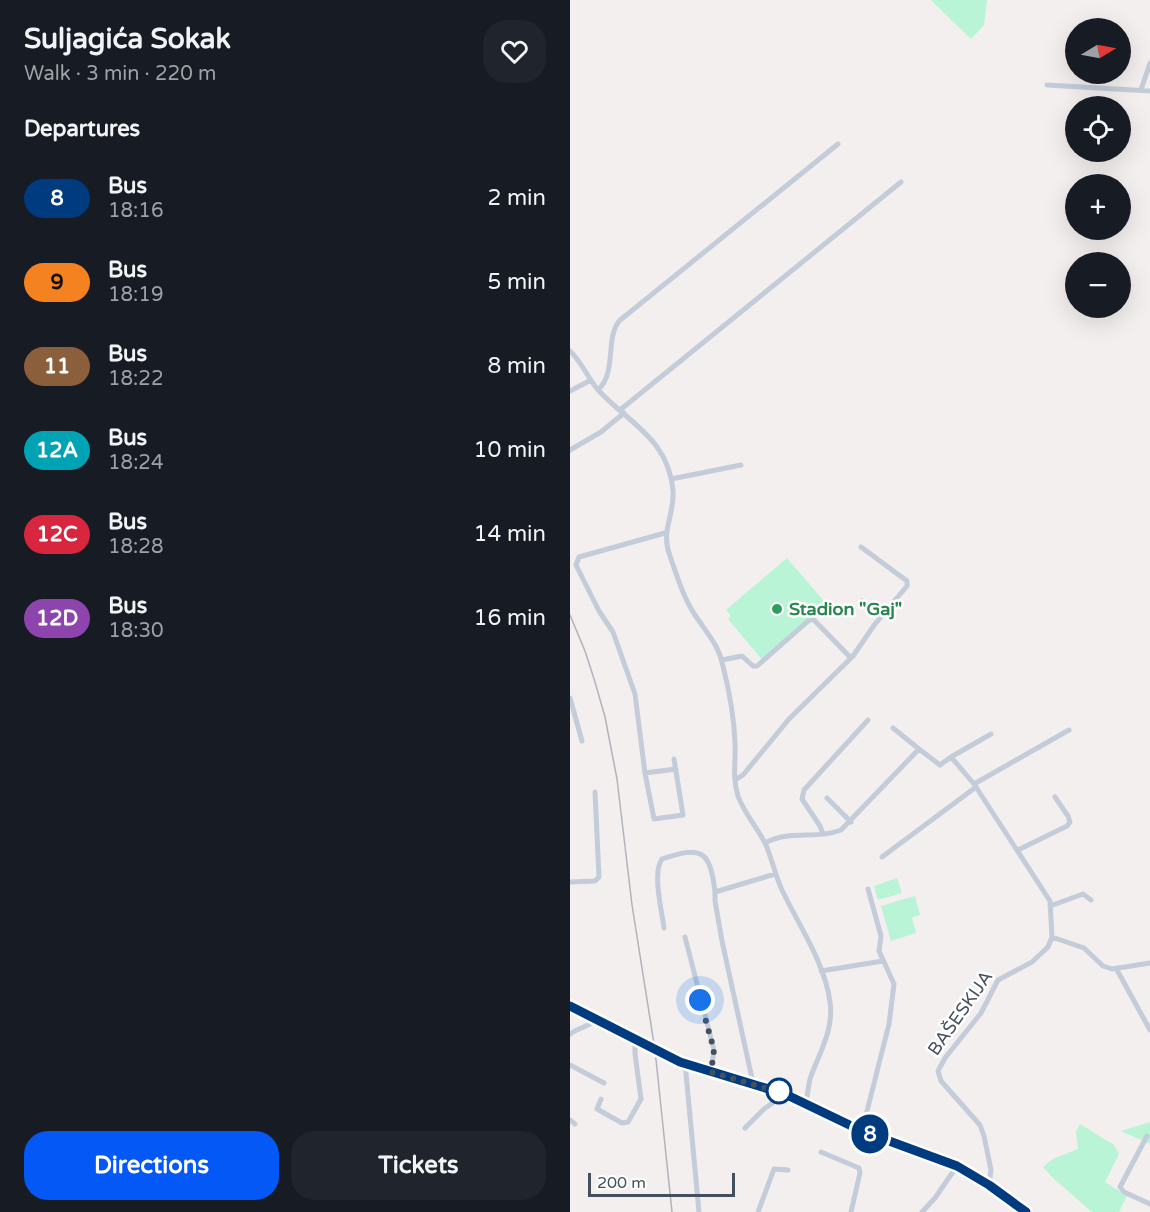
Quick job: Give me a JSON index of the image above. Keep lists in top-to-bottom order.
{
  "streets": {
    "street": ["BAŠESKIJA"]
  },
  "places": ["Stadion \"Gaj\""],
  "lines": ["bus line 8"],
  "scale_bar": "200 m",
  "north": "right",
  "page": {
    "heading": [
      ["Suljagića Sokak", "Walk · 3 min · 220 m"],
      "Departures"
    ],
    "on_map": "8",
    "map_buttons": ["+", "−"],
    "list": [
      {
        "mark": "8",
        "name": "Bus",
        "note": "18:16",
        "value": "2 min"
      },
      {
        "mark": "9",
        "name": "Bus",
        "note": "18:19",
        "value": "5 min"
      },
      {
        "mark": "11",
        "name": "Bus",
        "note": "18:22",
        "value": "8 min"
      },
      {
        "mark": "12A",
        "name": "Bus",
        "note": "18:24",
        "value": "10 min"
      },
      {
        "mark": "12C",
        "name": "Bus",
        "note": "18:28",
        "value": "14 min"
      },
      {
        "mark": "12D",
        "name": "Bus",
        "note": "18:30",
        "value": "16 min"
      }
    ],
    "buttons": ["Directions", "Tickets"],
    "scale": "200 m"
  }
}
